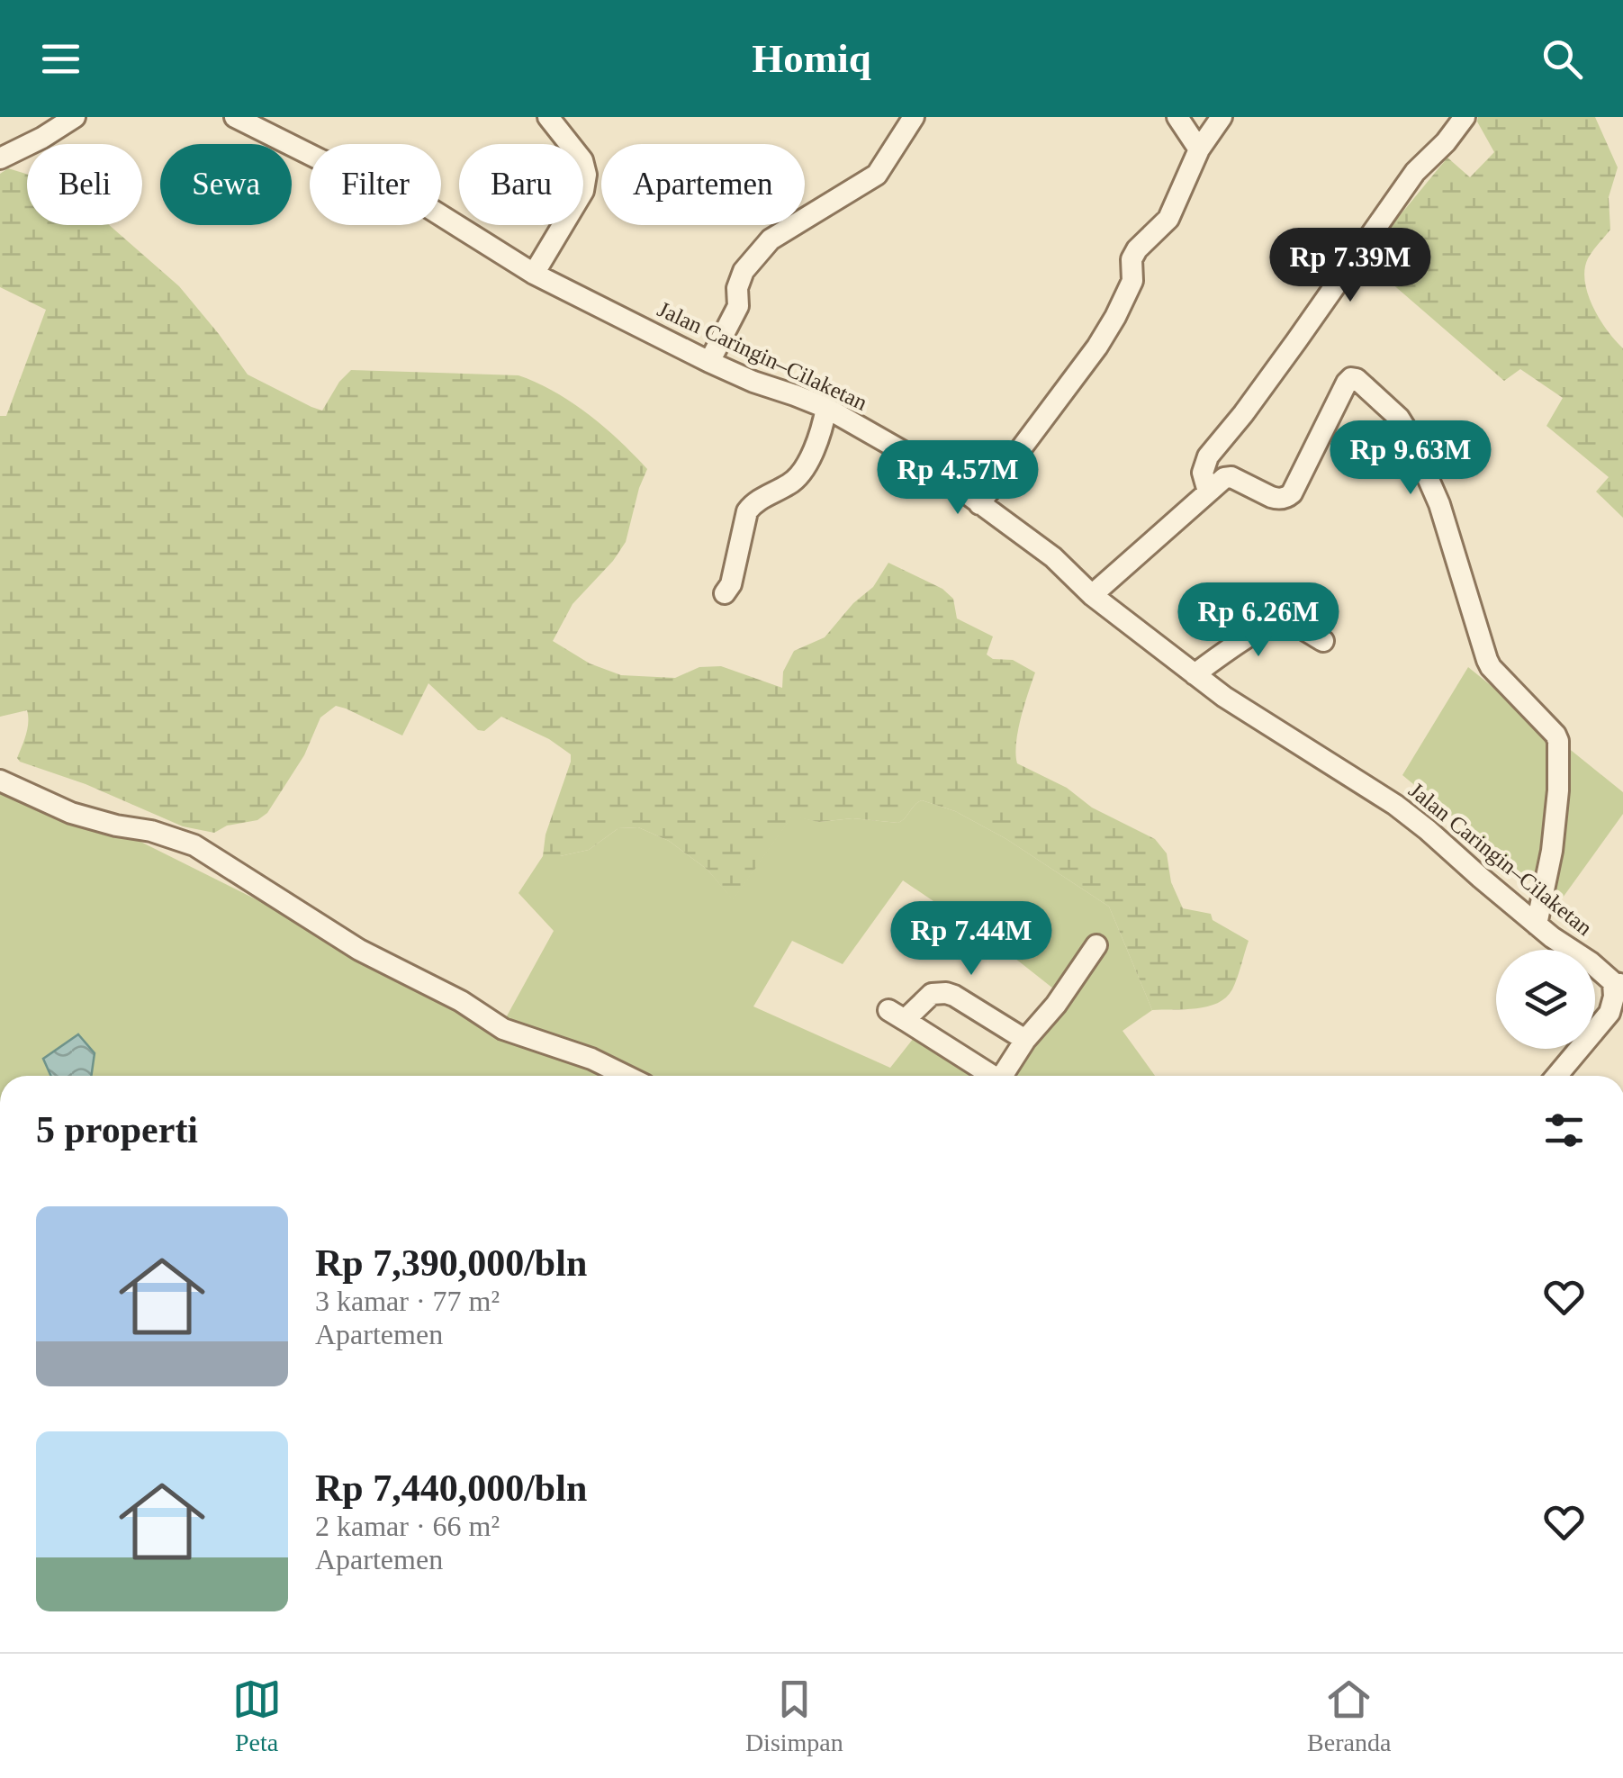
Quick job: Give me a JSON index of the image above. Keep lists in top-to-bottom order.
{
  "streets": {
    "street": ["Jalan Caringin–Cilaketan"]
  },
  "page": {
    "header": "Homiq",
    "chip": [
      "Beli",
      "Sewa",
      "Filter",
      "Baru",
      "Apartemen"
    ],
    "price": [
      "Rp 7.39M",
      "Rp 9.63M",
      "Rp 4.57M",
      "Rp 6.26M",
      "Rp 7.44M"
    ],
    "heading": "5 properti",
    "list": [
      {
        "name": "Rp 7,390,000/bln",
        "note": "3 kamar · 77 m² · Apartemen"
      },
      {
        "name": "Rp 7,440,000/bln",
        "note": "2 kamar · 66 m² · Apartemen"
      }
    ],
    "tabs": ["Peta", "Disimpan", "Beranda"]
  }
}
